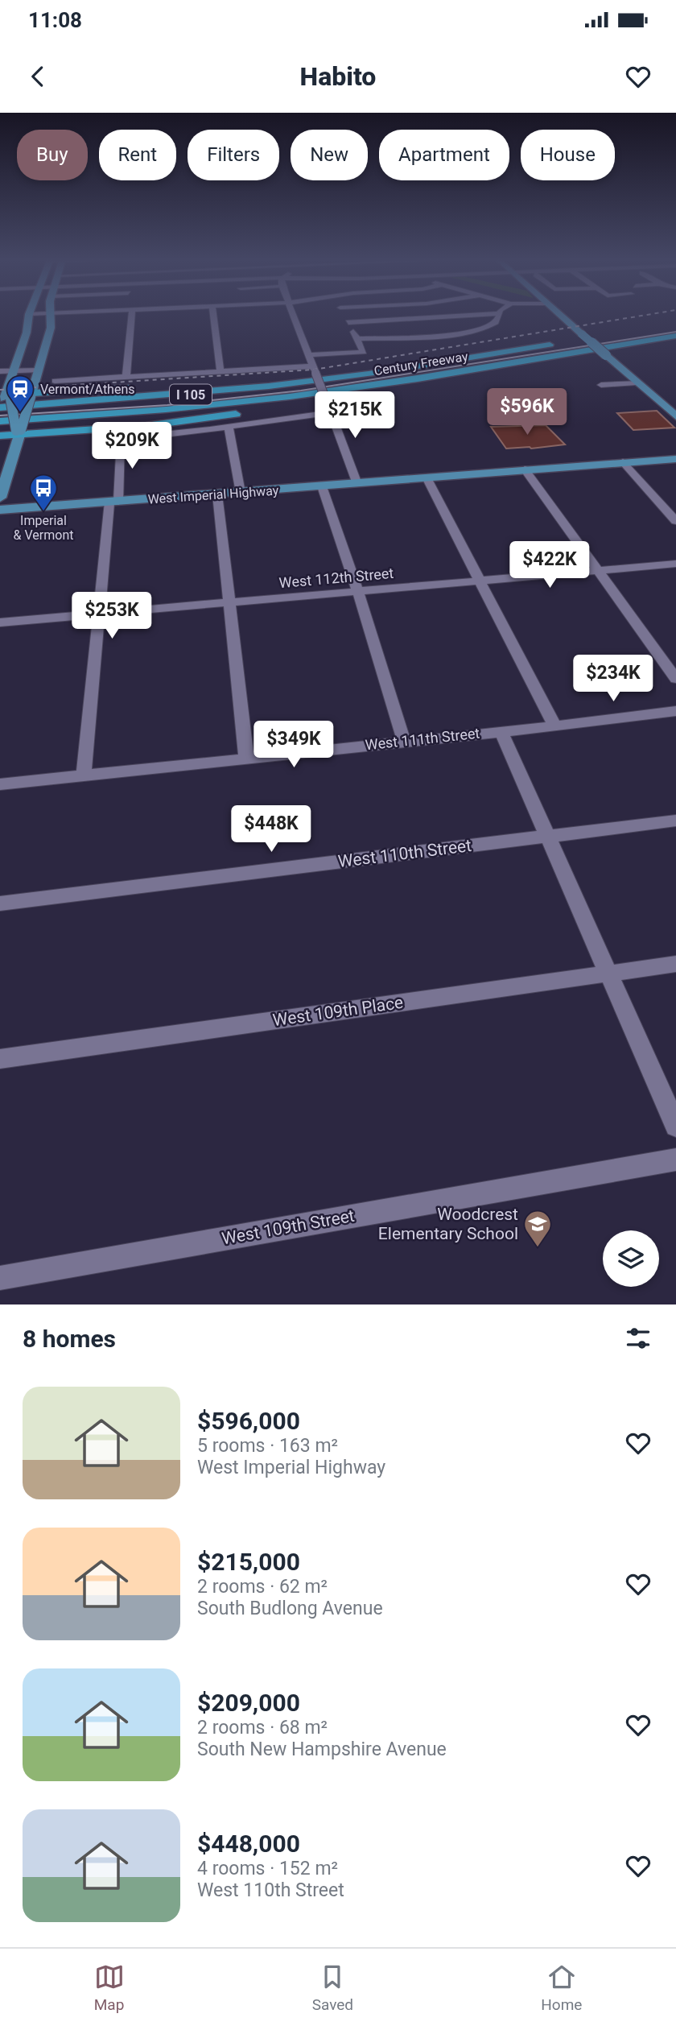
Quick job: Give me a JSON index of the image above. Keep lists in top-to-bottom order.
{
  "streets": {
    "highway": ["Century Freeway", "I 105"],
    "main road": ["West Imperial Highway"],
    "street": [
      "West 112th Street",
      "West 111th Street",
      "West 110th Street",
      "West 109th Place",
      "West 109th Street"
    ]
  },
  "places": {
    "station": ["Vermont/Athens"],
    "bus stop": ["Imperial & Vermont"],
    "school or university": ["Woodcrest Elementary School"]
  },
  "page": {
    "status": "11:08",
    "header": "Habito",
    "chip": [
      "Buy",
      "Rent",
      "Filters",
      "New",
      "Apartment",
      "House"
    ],
    "price": [
      "$596K",
      "$215K",
      "$209K",
      "$422K",
      "$253K",
      "$234K",
      "$349K",
      "$448K"
    ],
    "heading": "8 homes",
    "list": [
      {
        "name": "$596,000",
        "note": "5 rooms · 163 m² · West Imperial Highway"
      },
      {
        "name": "$215,000",
        "note": "2 rooms · 62 m² · South Budlong Avenue"
      },
      {
        "name": "$209,000",
        "note": "2 rooms · 68 m² · South New Hampshire Avenue"
      },
      {
        "name": "$448,000",
        "note": "4 rooms · 152 m² · West 110th Street"
      }
    ],
    "tabs": ["Map", "Saved", "Home"]
  }
}
